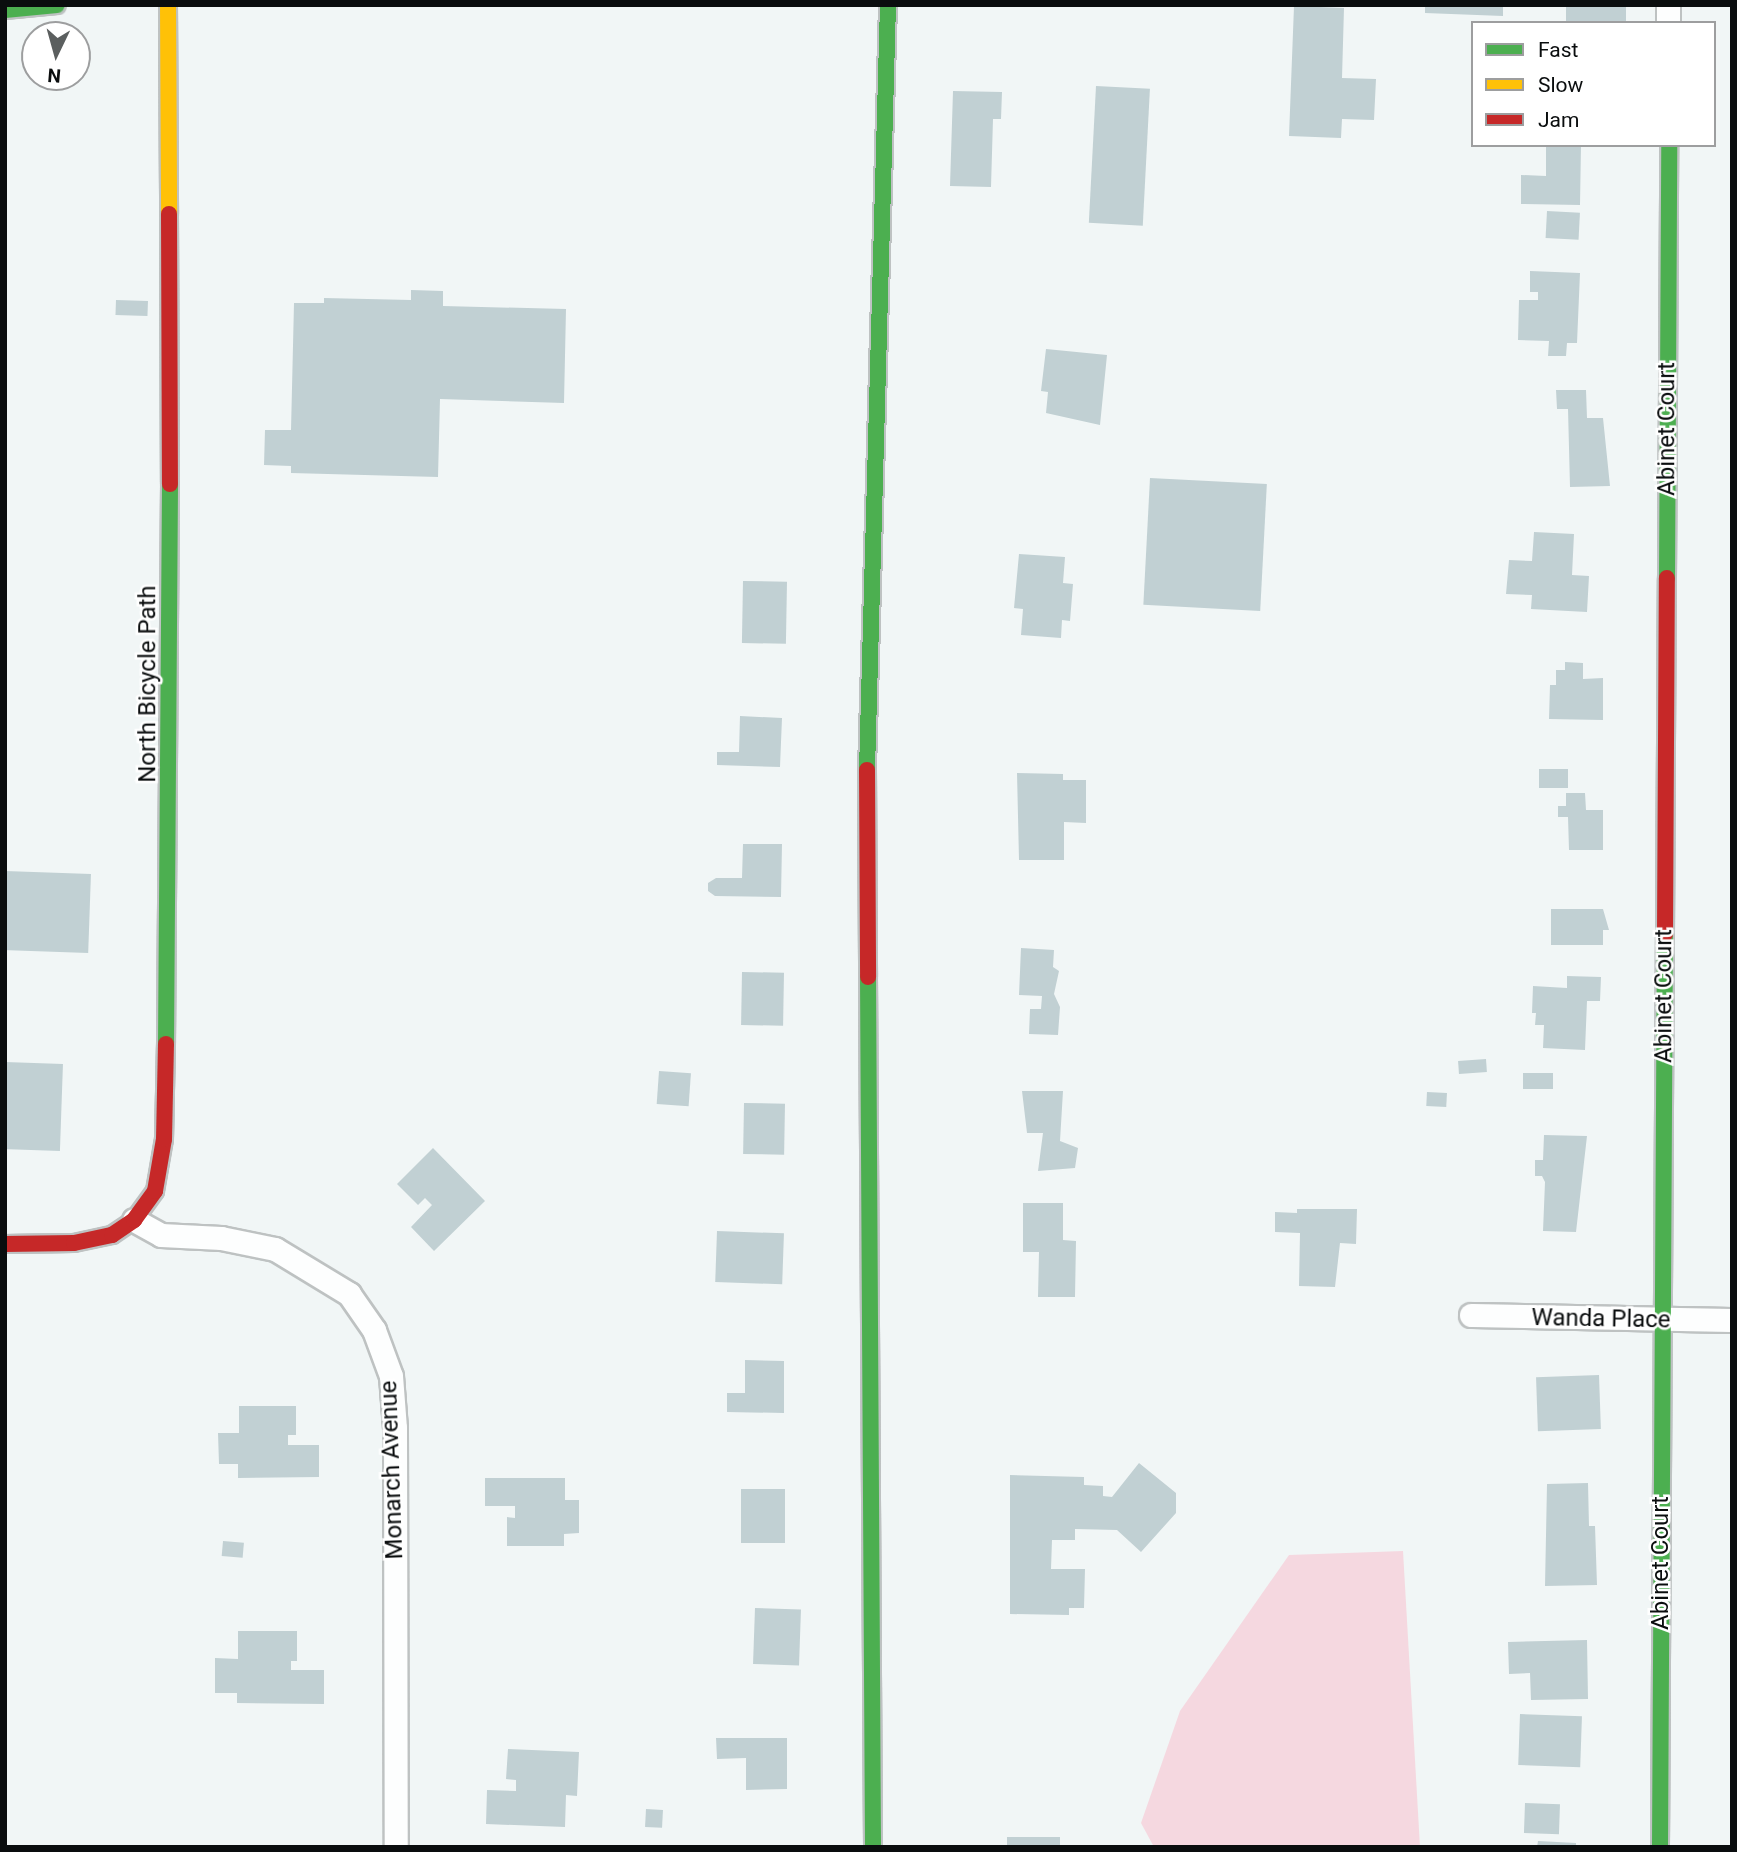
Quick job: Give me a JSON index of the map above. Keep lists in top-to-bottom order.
{
  "streets": {
    "street": [
      "Abinet Court",
      "North Bicycle Path",
      "Wanda Place",
      "Monarch Avenue"
    ]
  },
  "crossings": [
    ["Abinet Court", "Wanda Place"],
    ["North Bicycle Path", "Monarch Avenue"]
  ],
  "legend": ["Fast", "Slow", "Jam"],
  "north": "bottom"
}
